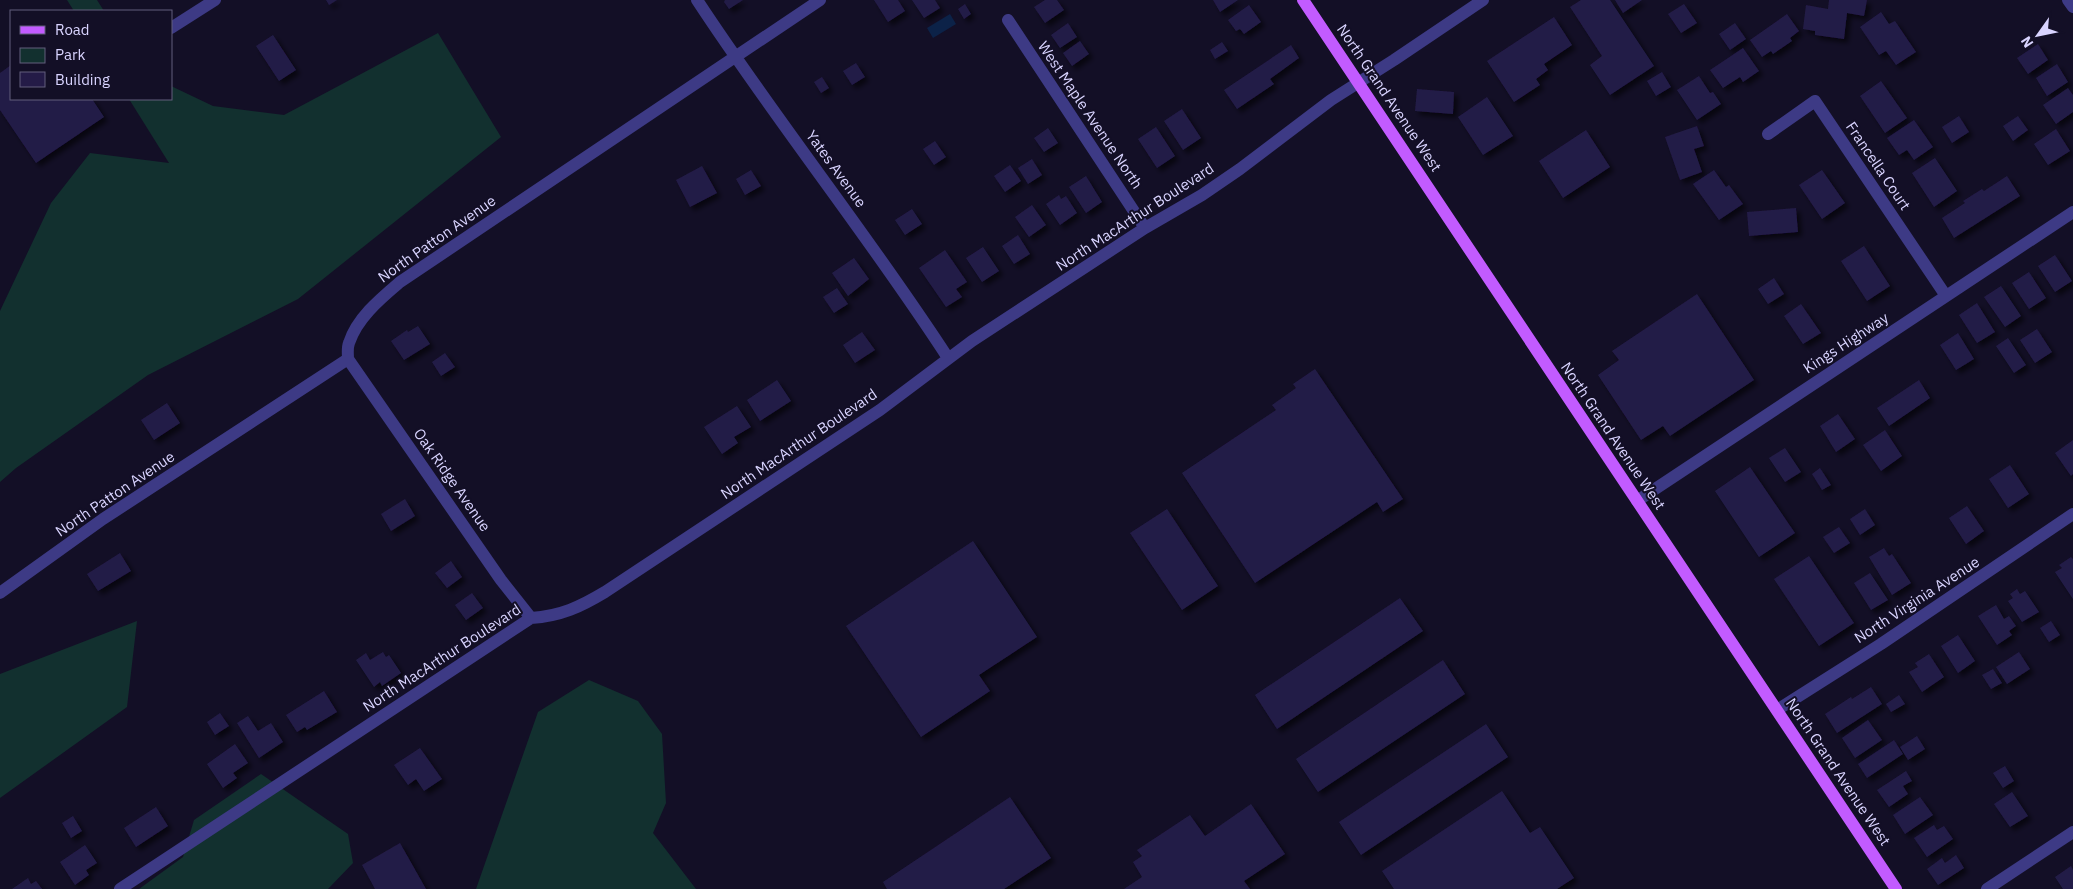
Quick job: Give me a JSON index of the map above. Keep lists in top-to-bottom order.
{
  "streets": {
    "main road": ["North Grand Avenue West"],
    "street": [
      "West Maple Avenue North",
      "Francella Court",
      "Yates Avenue",
      "North MacArthur Boulevard",
      "North Patton Avenue",
      "Kings Highway",
      "Oak Ridge Avenue",
      "North Virginia Avenue"
    ]
  },
  "crossings": [
    ["North Grand Avenue West", "North MacArthur Boulevard"],
    ["North Grand Avenue West", "Kings Highway"],
    ["North Grand Avenue West", "North Virginia Avenue"],
    ["West Maple Avenue North", "North MacArthur Boulevard"],
    ["Francella Court", "Kings Highway"],
    ["Yates Avenue", "North MacArthur Boulevard"],
    ["Yates Avenue", "North Patton Avenue"],
    ["North MacArthur Boulevard", "Oak Ridge Avenue"],
    ["North Patton Avenue", "Oak Ridge Avenue"]
  ],
  "legend": ["Road", "Park", "Building"],
  "north": "bottom left"
}
